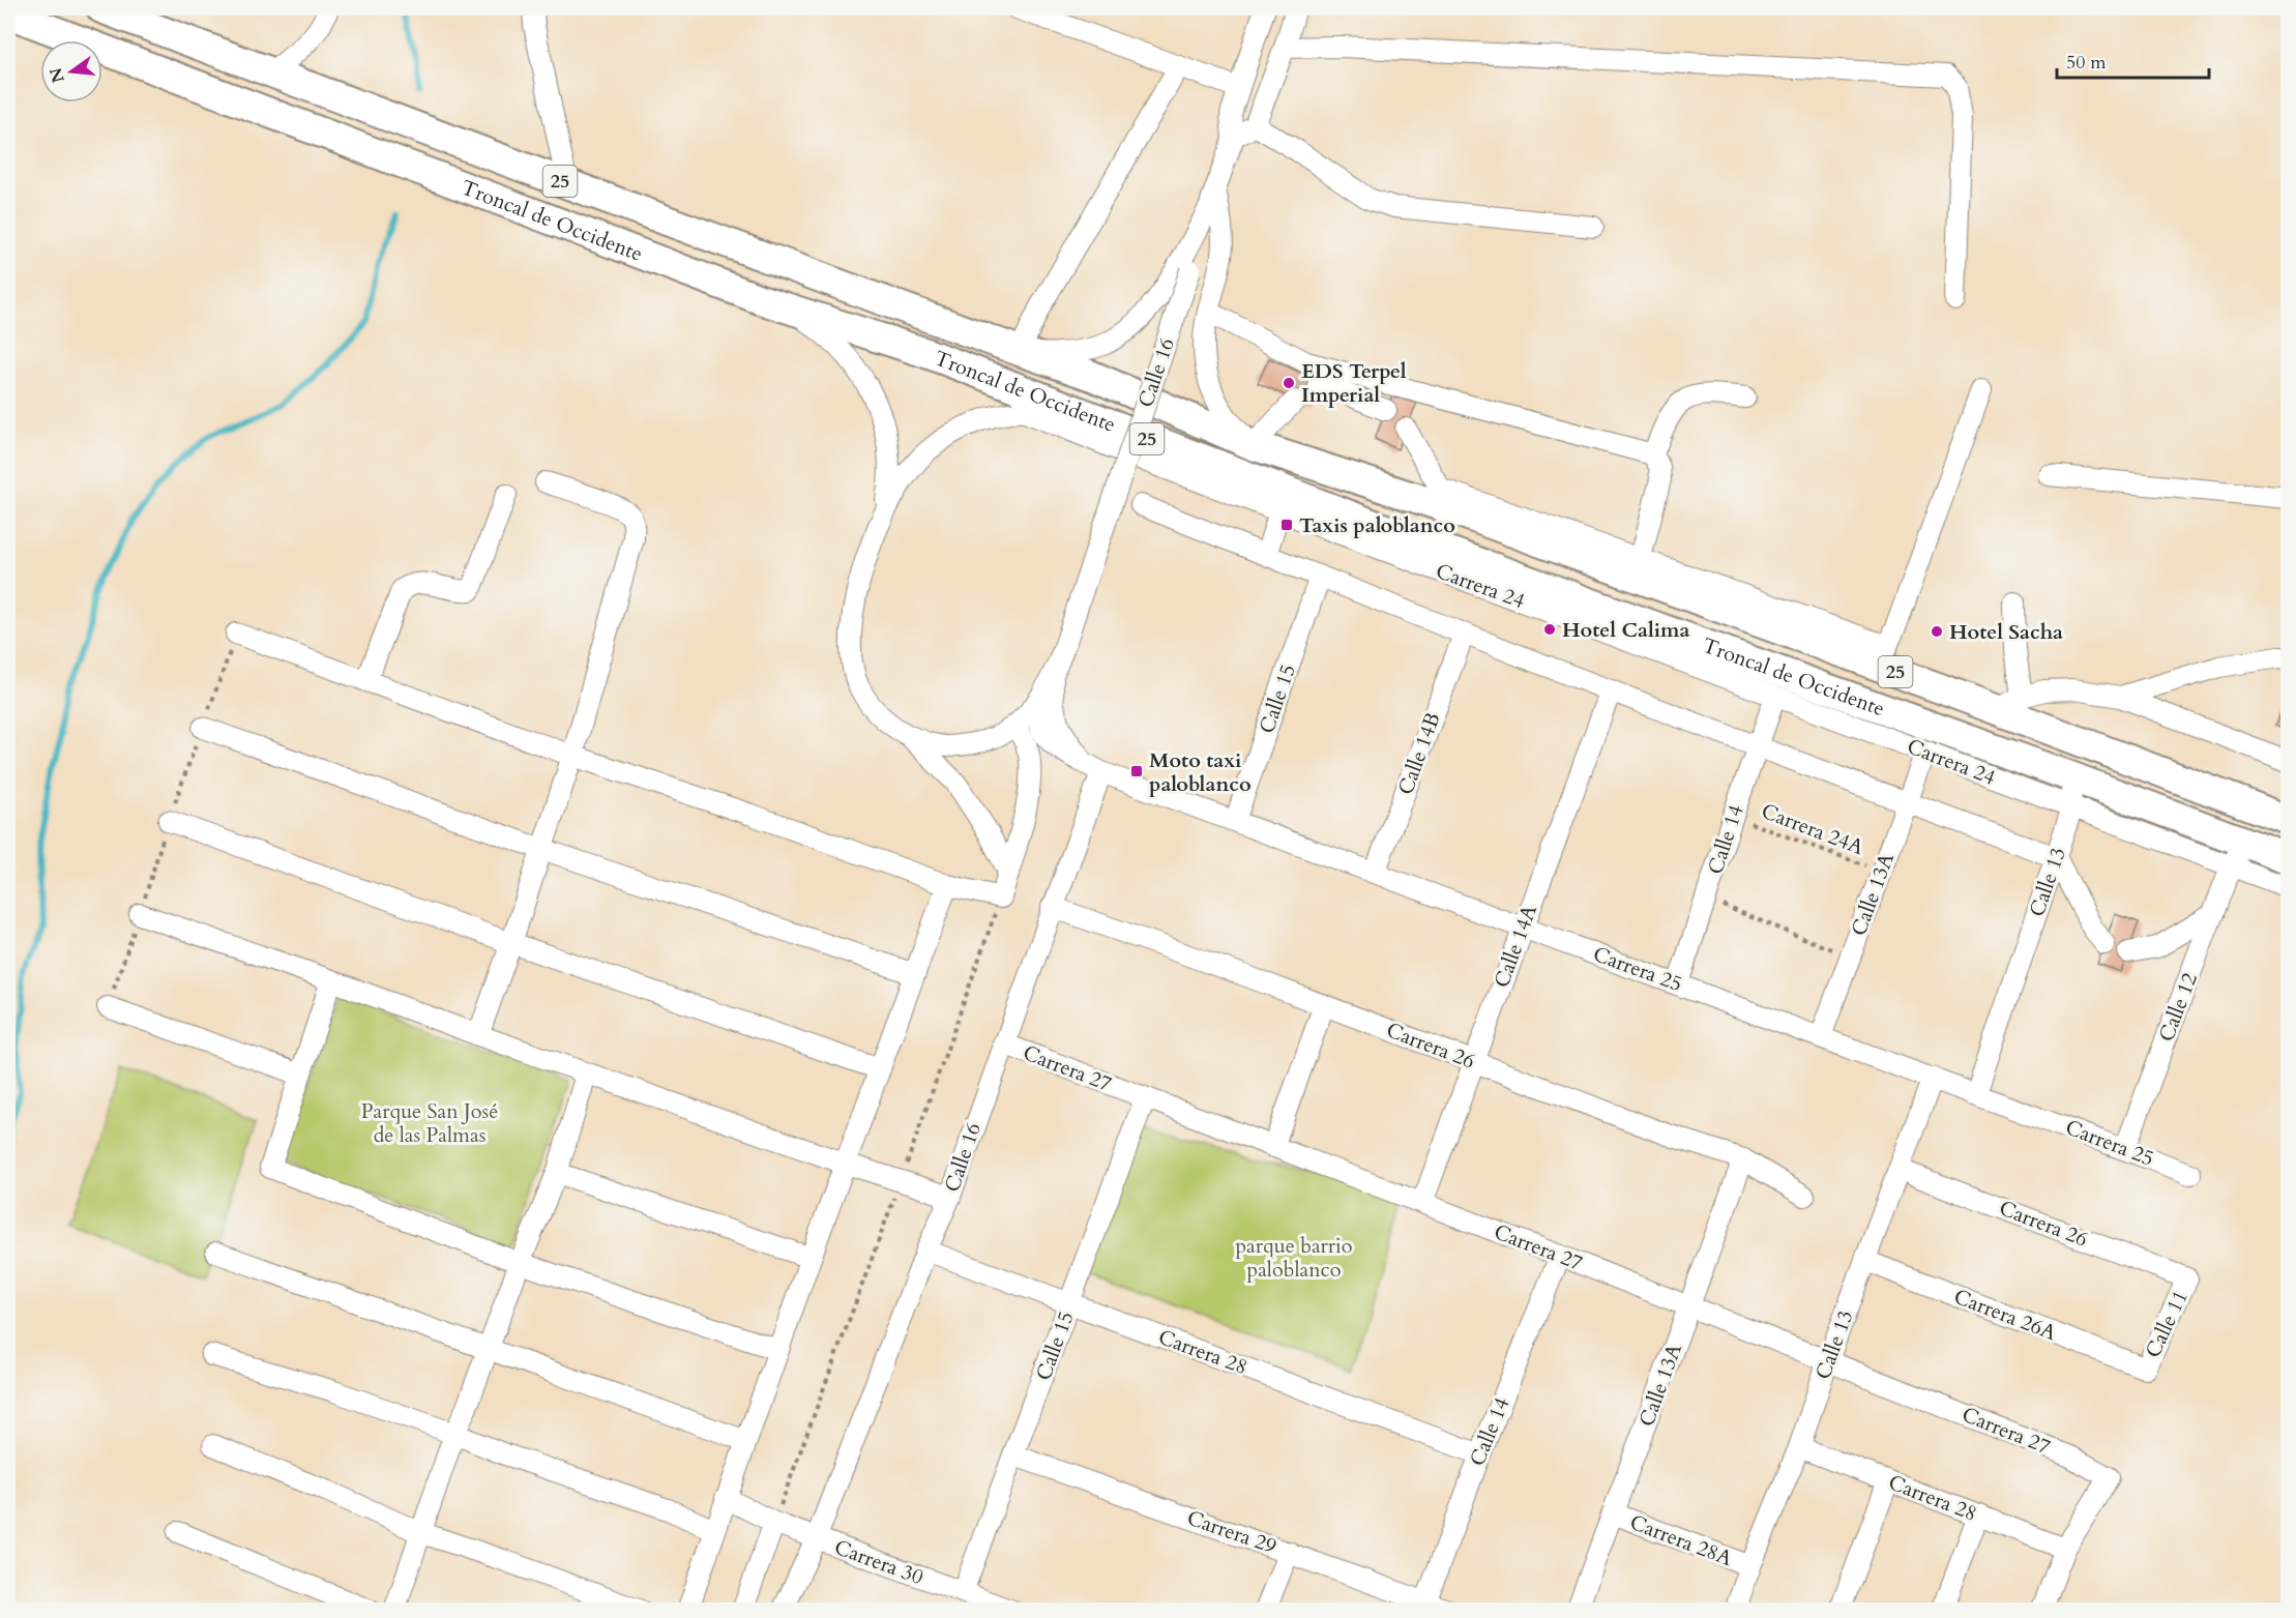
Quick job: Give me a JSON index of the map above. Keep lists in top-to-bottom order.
{
  "streets": {
    "highway": ["25", "Troncal de Occidente"],
    "street": [
      "Calle 16",
      "Carrera 24",
      "Calle 15",
      "Calle 14B",
      "Calle 14",
      "Calle 13",
      "Calle 13A",
      "Calle 14A",
      "Carrera 25",
      "Calle 12",
      "Carrera 26",
      "Carrera 27",
      "Carrera 26A",
      "Calle 11",
      "Carrera 28",
      "Carrera 29",
      "Carrera 28A",
      "Carrera 30"
    ],
    "path": ["Carrera 24A"]
  },
  "crossings": [
    ["Troncal de Occidente", "Carrera 24"],
    ["Troncal de Occidente", "Calle 13"],
    ["Troncal de Occidente", "Calle 12"],
    ["Calle 16", "Carrera 25"],
    ["Calle 16", "Carrera 26"],
    ["Calle 16", "Carrera 27"],
    ["Calle 16", "Carrera 28"],
    ["Calle 16", "Carrera 30"],
    ["Carrera 24", "Calle 14"],
    ["Carrera 24", "Calle 13"],
    ["Carrera 24", "Calle 13A"],
    ["Carrera 24", "Calle 12"],
    ["Calle 15", "Carrera 25"],
    ["Calle 15", "Carrera 27"],
    ["Calle 15", "Carrera 28"],
    ["Calle 15", "Carrera 29"],
    ["Calle 15", "Carrera 30"],
    ["Calle 14B", "Carrera 25"],
    ["Carrera 24A", "Calle 14"],
    ["Carrera 24A", "Calle 13A"],
    ["Calle 14", "Carrera 25"],
    ["Calle 14", "Carrera 27"],
    ["Calle 14", "Carrera 28"],
    ["Calle 14", "Carrera 29"],
    ["Calle 13", "Carrera 25"],
    ["Calle 13", "Carrera 26"],
    ["Calle 13", "Carrera 27"],
    ["Calle 13", "Carrera 26A"],
    ["Calle 13", "Carrera 28"],
    ["Calle 13", "Carrera 28A"],
    ["Calle 13A", "Carrera 25"],
    ["Calle 13A", "Carrera 26"],
    ["Calle 13A", "Carrera 27"],
    ["Calle 13A", "Carrera 28A"],
    ["Calle 14A", "Carrera 25"],
    ["Calle 14A", "Carrera 26"],
    ["Calle 14A", "Carrera 27"],
    ["Carrera 25", "Calle 12"],
    ["Carrera 26", "Calle 11"],
    ["Carrera 27", "Carrera 28"],
    ["Carrera 26A", "Calle 11"]
  ],
  "parks": ["Parque San José de las Palmas", "parque barrio paloblanco"],
  "places": {
    "other": ["EDS Terpel Imperial", "Hotel Calima", "Hotel Sacha"],
    "transit": ["Taxis paloblanco", "Moto taxi paloblanco"]
  },
  "scale_bar": "50 m",
  "north": "left"
}
